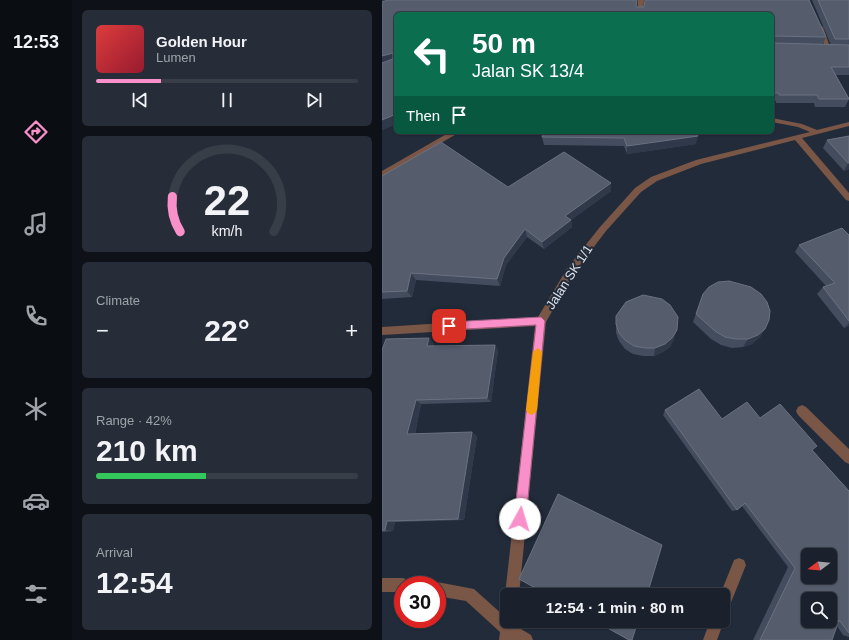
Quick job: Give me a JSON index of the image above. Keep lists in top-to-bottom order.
{
  "streets": {
    "street": ["Jalan SK 1/1"]
  },
  "north": "left",
  "page": {
    "tabs": "12:53",
    "turn": ["50 m", "Jalan SK 13/4"],
    "song": ["Golden Hour", "Lumen"],
    "then": "Then",
    "tile": [
      "Climate",
      ["Range · 42%", "210 km"],
      ["Arrival", "12:54"]
    ],
    "heat": ["−", "22°", "+"],
    "limit": "30",
    "trip": "12:54 · 1 min · 80 m",
    "gauge": ["22", "km/h"]
  }
}
